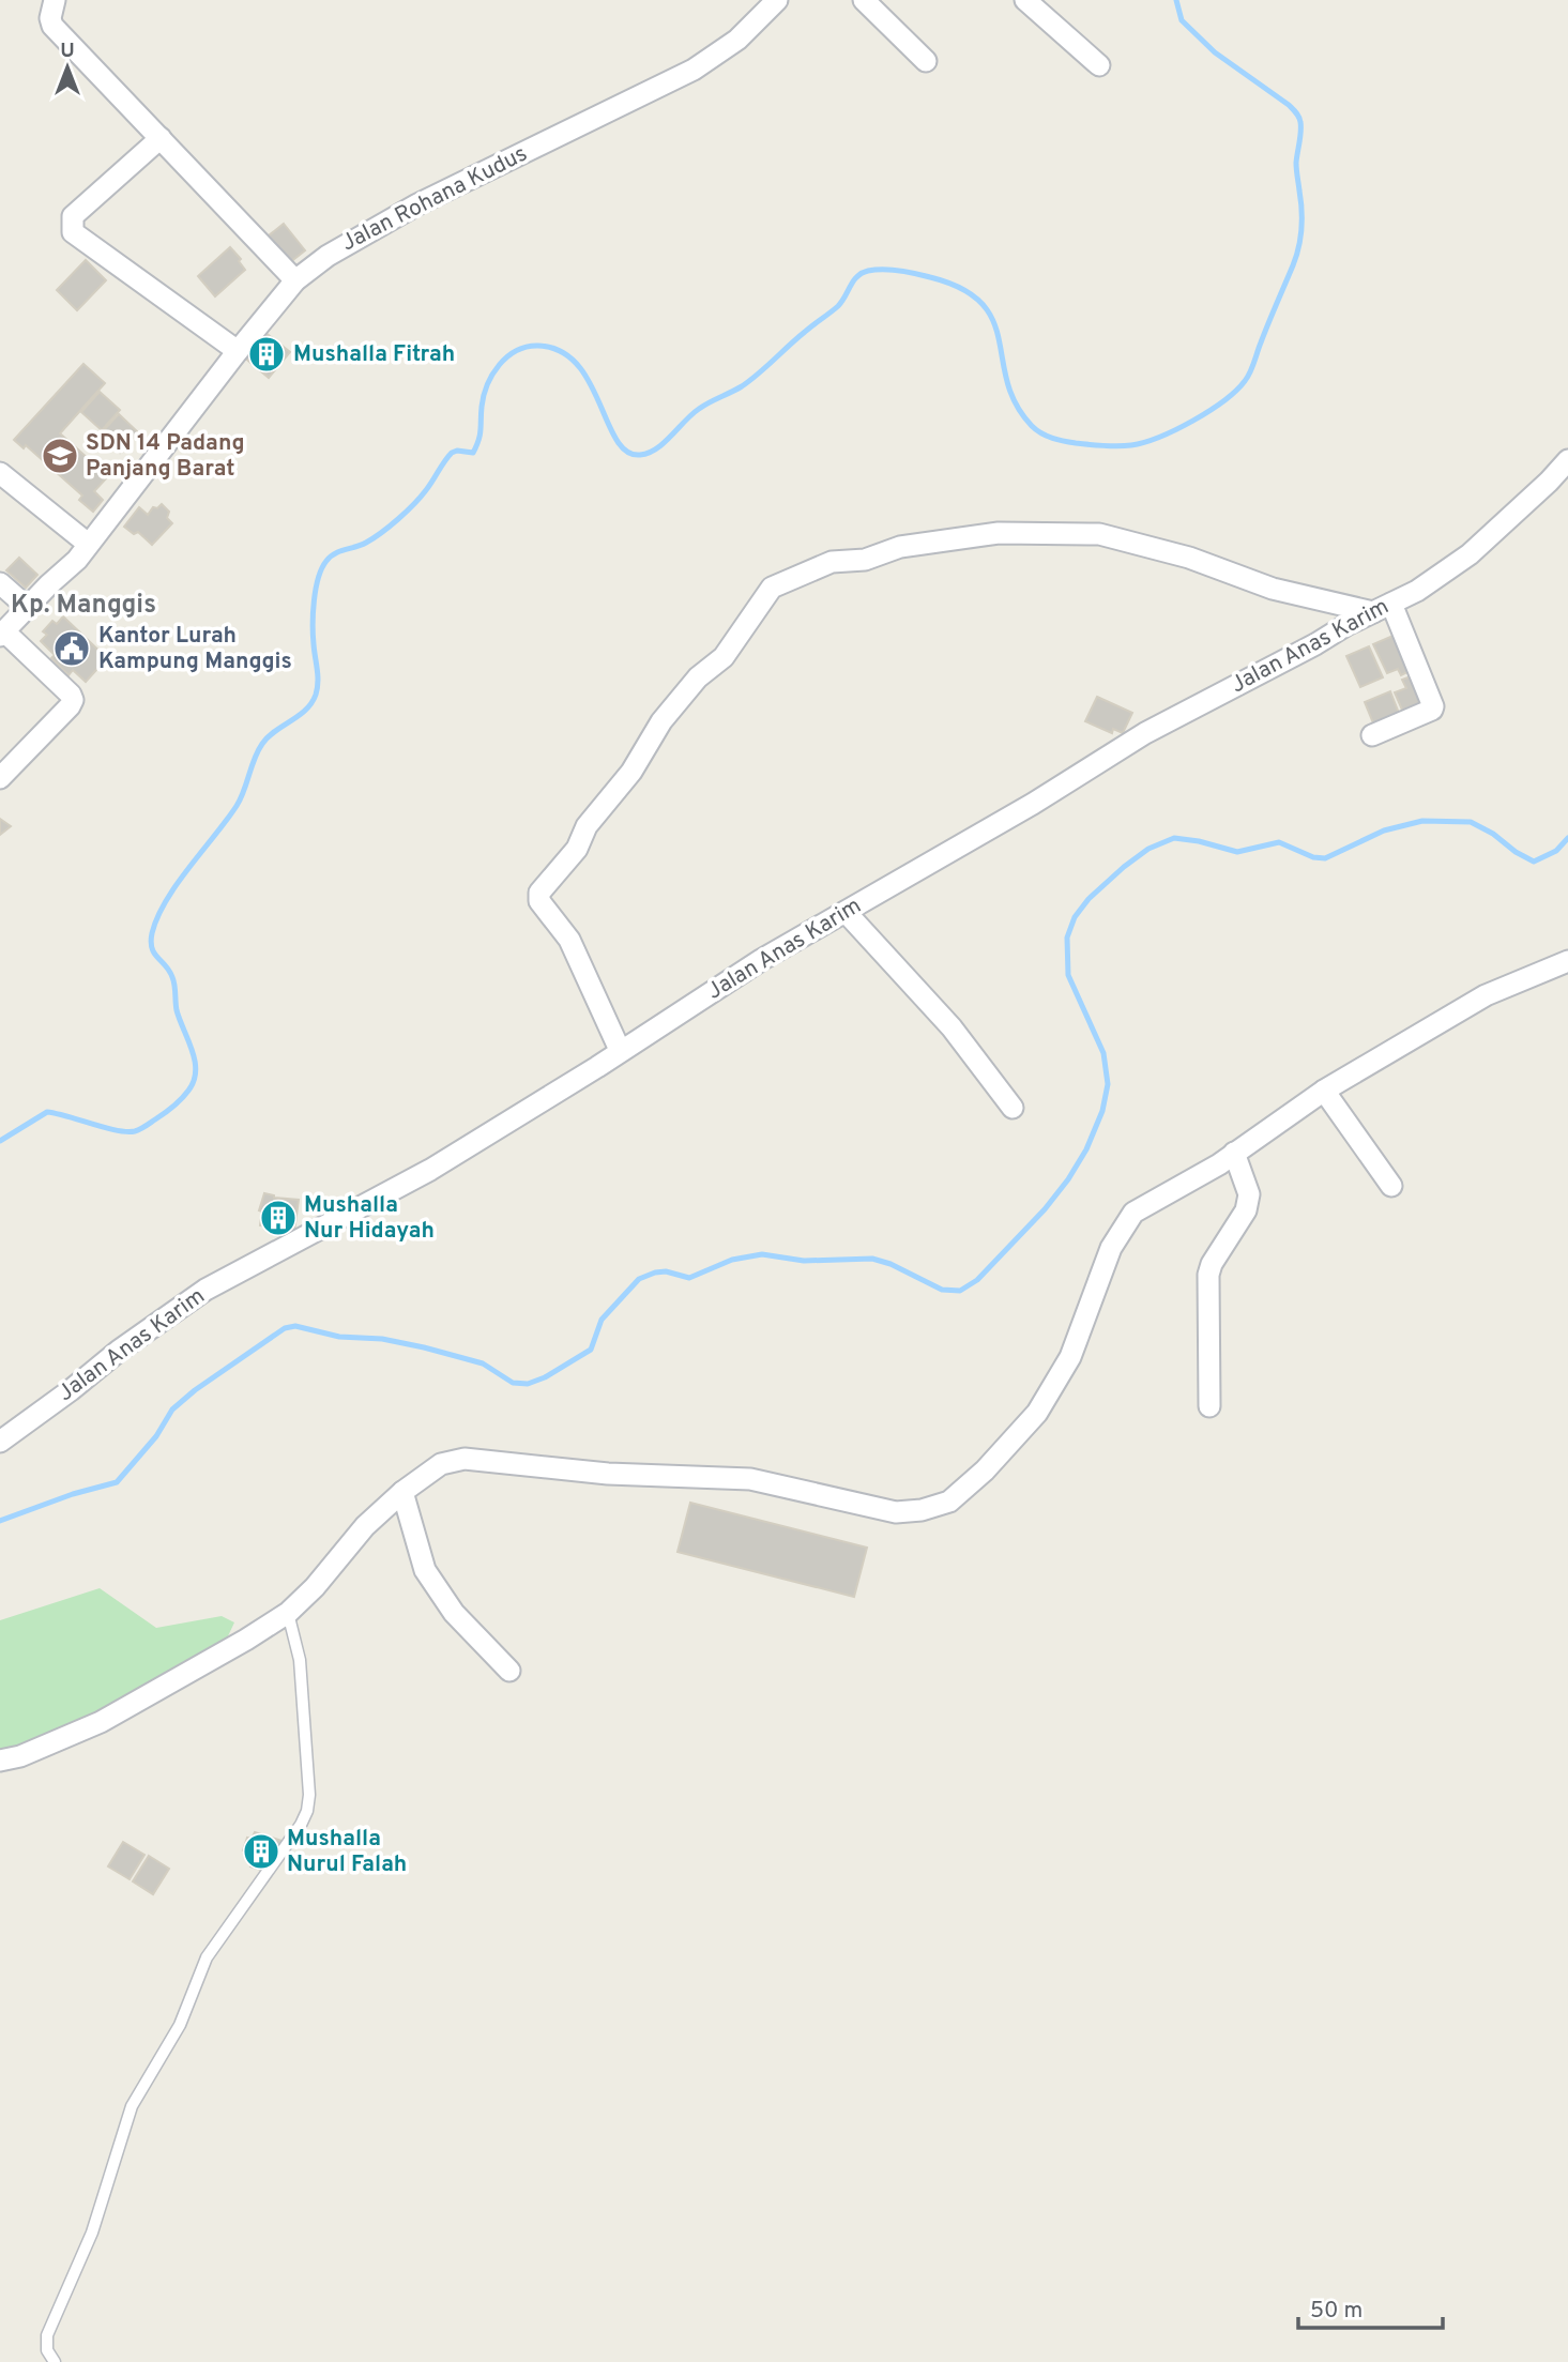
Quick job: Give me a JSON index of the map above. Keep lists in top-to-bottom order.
{
  "streets": {
    "street": ["Jalan Rohana Kudus", "Jalan Anas Karim"]
  },
  "districts": ["Kp. Manggis"],
  "places": {
    "building": ["Mushalla Fitrah", "Mushalla Nur Hidayah", "Mushalla Nurul Falah"],
    "school or university": ["SDN 14 Padang Panjang Barat"],
    "public building": ["Kantor Lurah Kampung Manggis"]
  },
  "scale_bar": "50 m",
  "north": "top"
}
